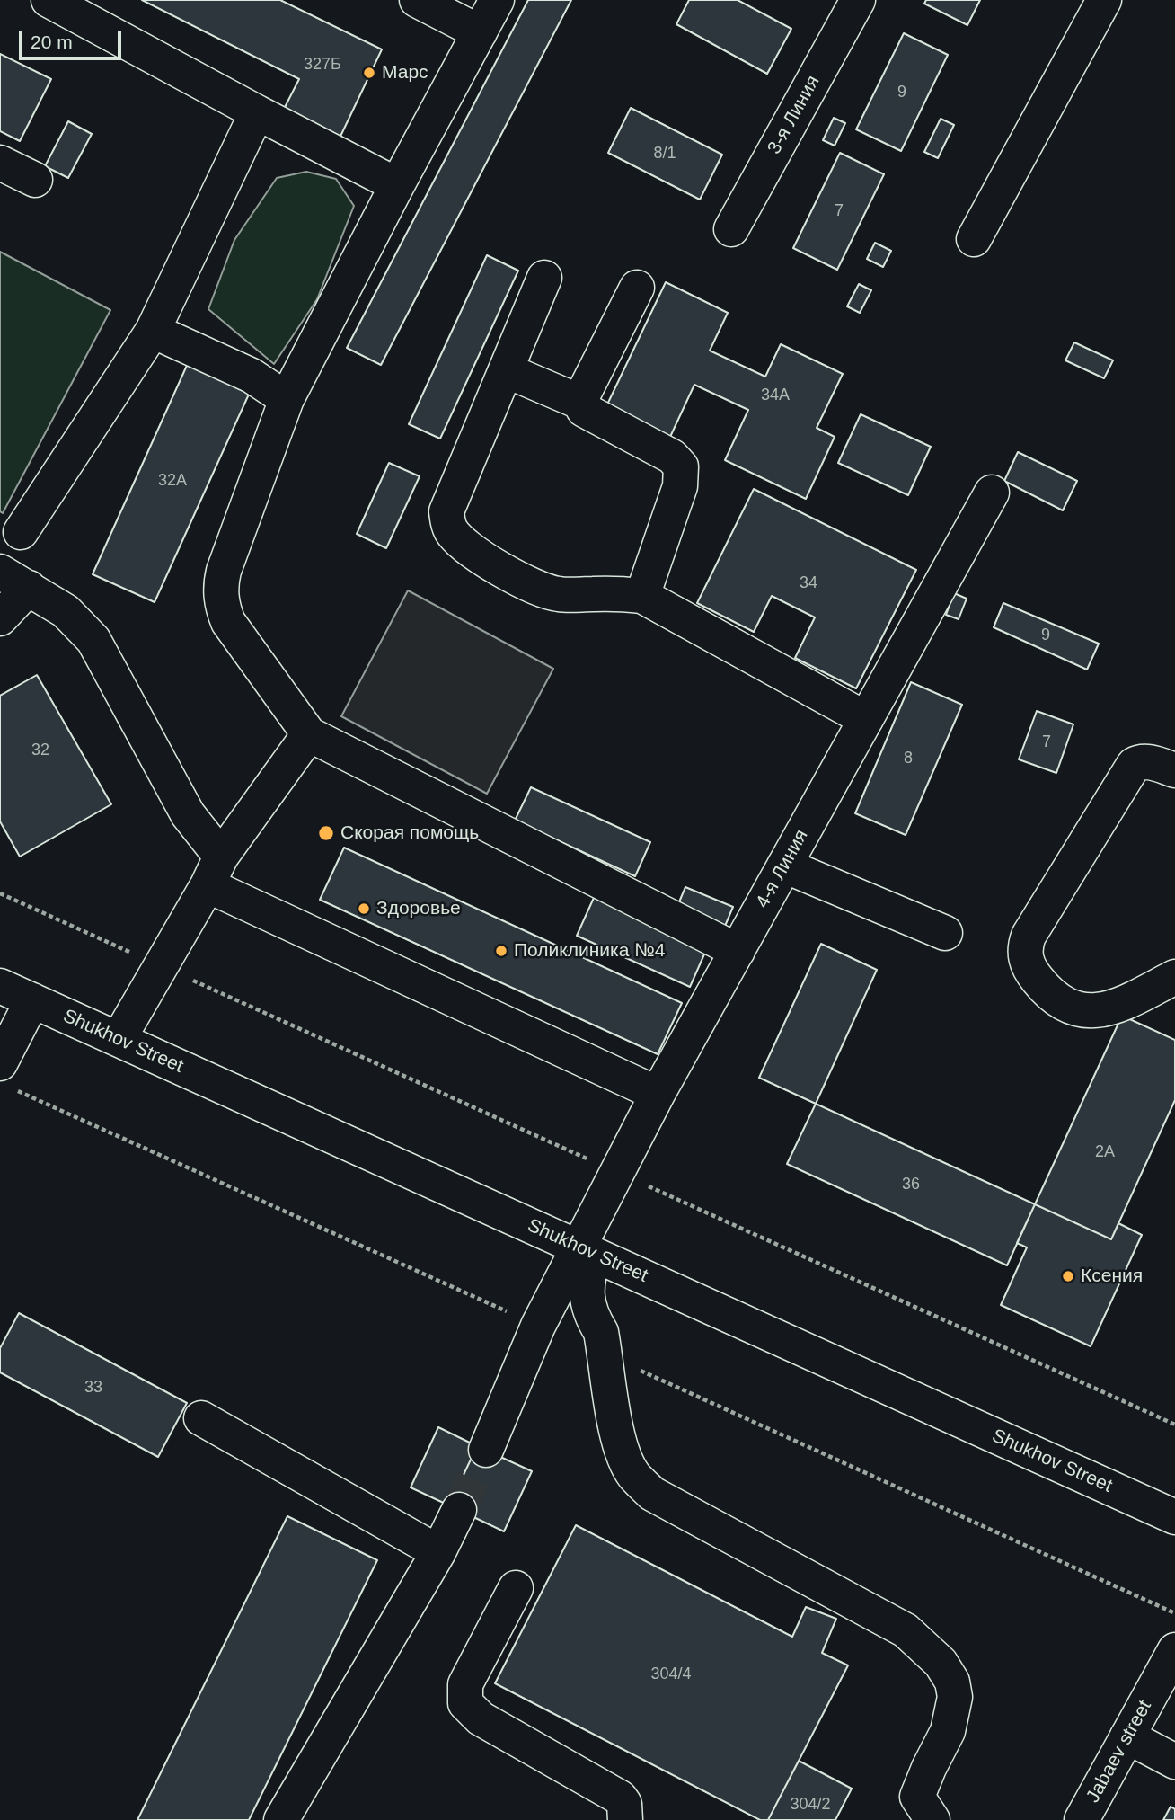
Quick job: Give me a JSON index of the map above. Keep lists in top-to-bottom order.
{
  "streets": {
    "street": [
      "3-я Линия",
      "4-я Линия",
      "Shukhov Street",
      "Jabaev street"
    ]
  },
  "crossings": [
    ["4-я Линия", "Shukhov Street"]
  ],
  "places": [
    "Марс",
    "Скорая помощь",
    "Здоровье",
    "Поликлиника №4",
    "Ксения"
  ],
  "house_numbers": [
    "327Б",
    "9",
    "8/1",
    "7",
    "34А",
    "32А",
    "34",
    "9",
    "7",
    "32",
    "8",
    "2А",
    "36",
    "33",
    "304/4",
    "304/2"
  ],
  "scale_bar": "20 m"
}
